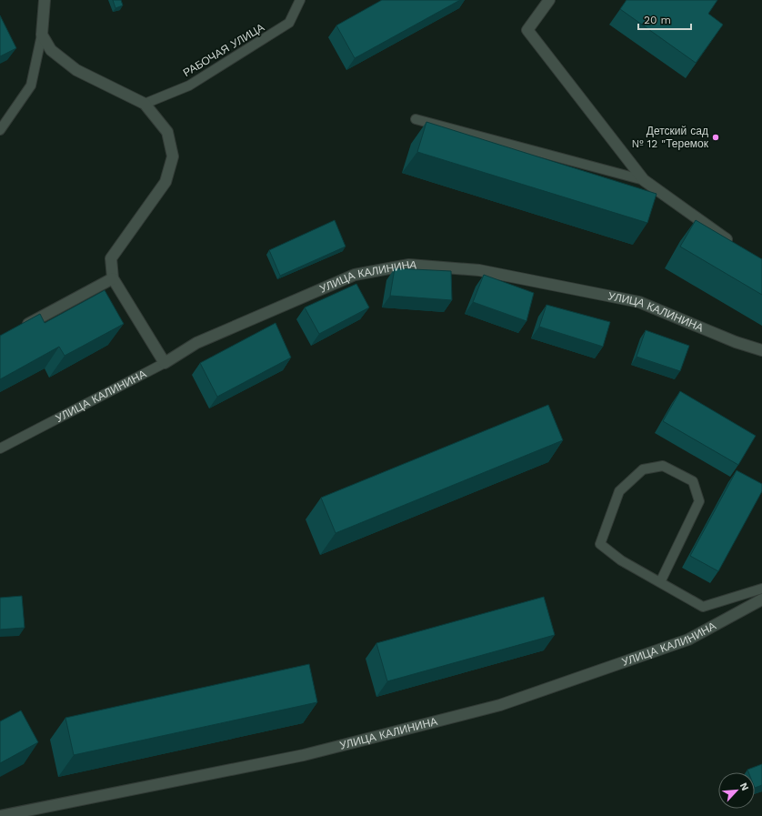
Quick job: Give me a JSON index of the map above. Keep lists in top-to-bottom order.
{
  "streets": {
    "street": ["УЛИЦА КАЛИНИНА"],
    "lane": ["РАБОЧАЯ УЛИЦА"]
  },
  "places": ["Детский сад № 12 \"Теремок"],
  "scale_bar": "20 m",
  "north": "top right"
}
